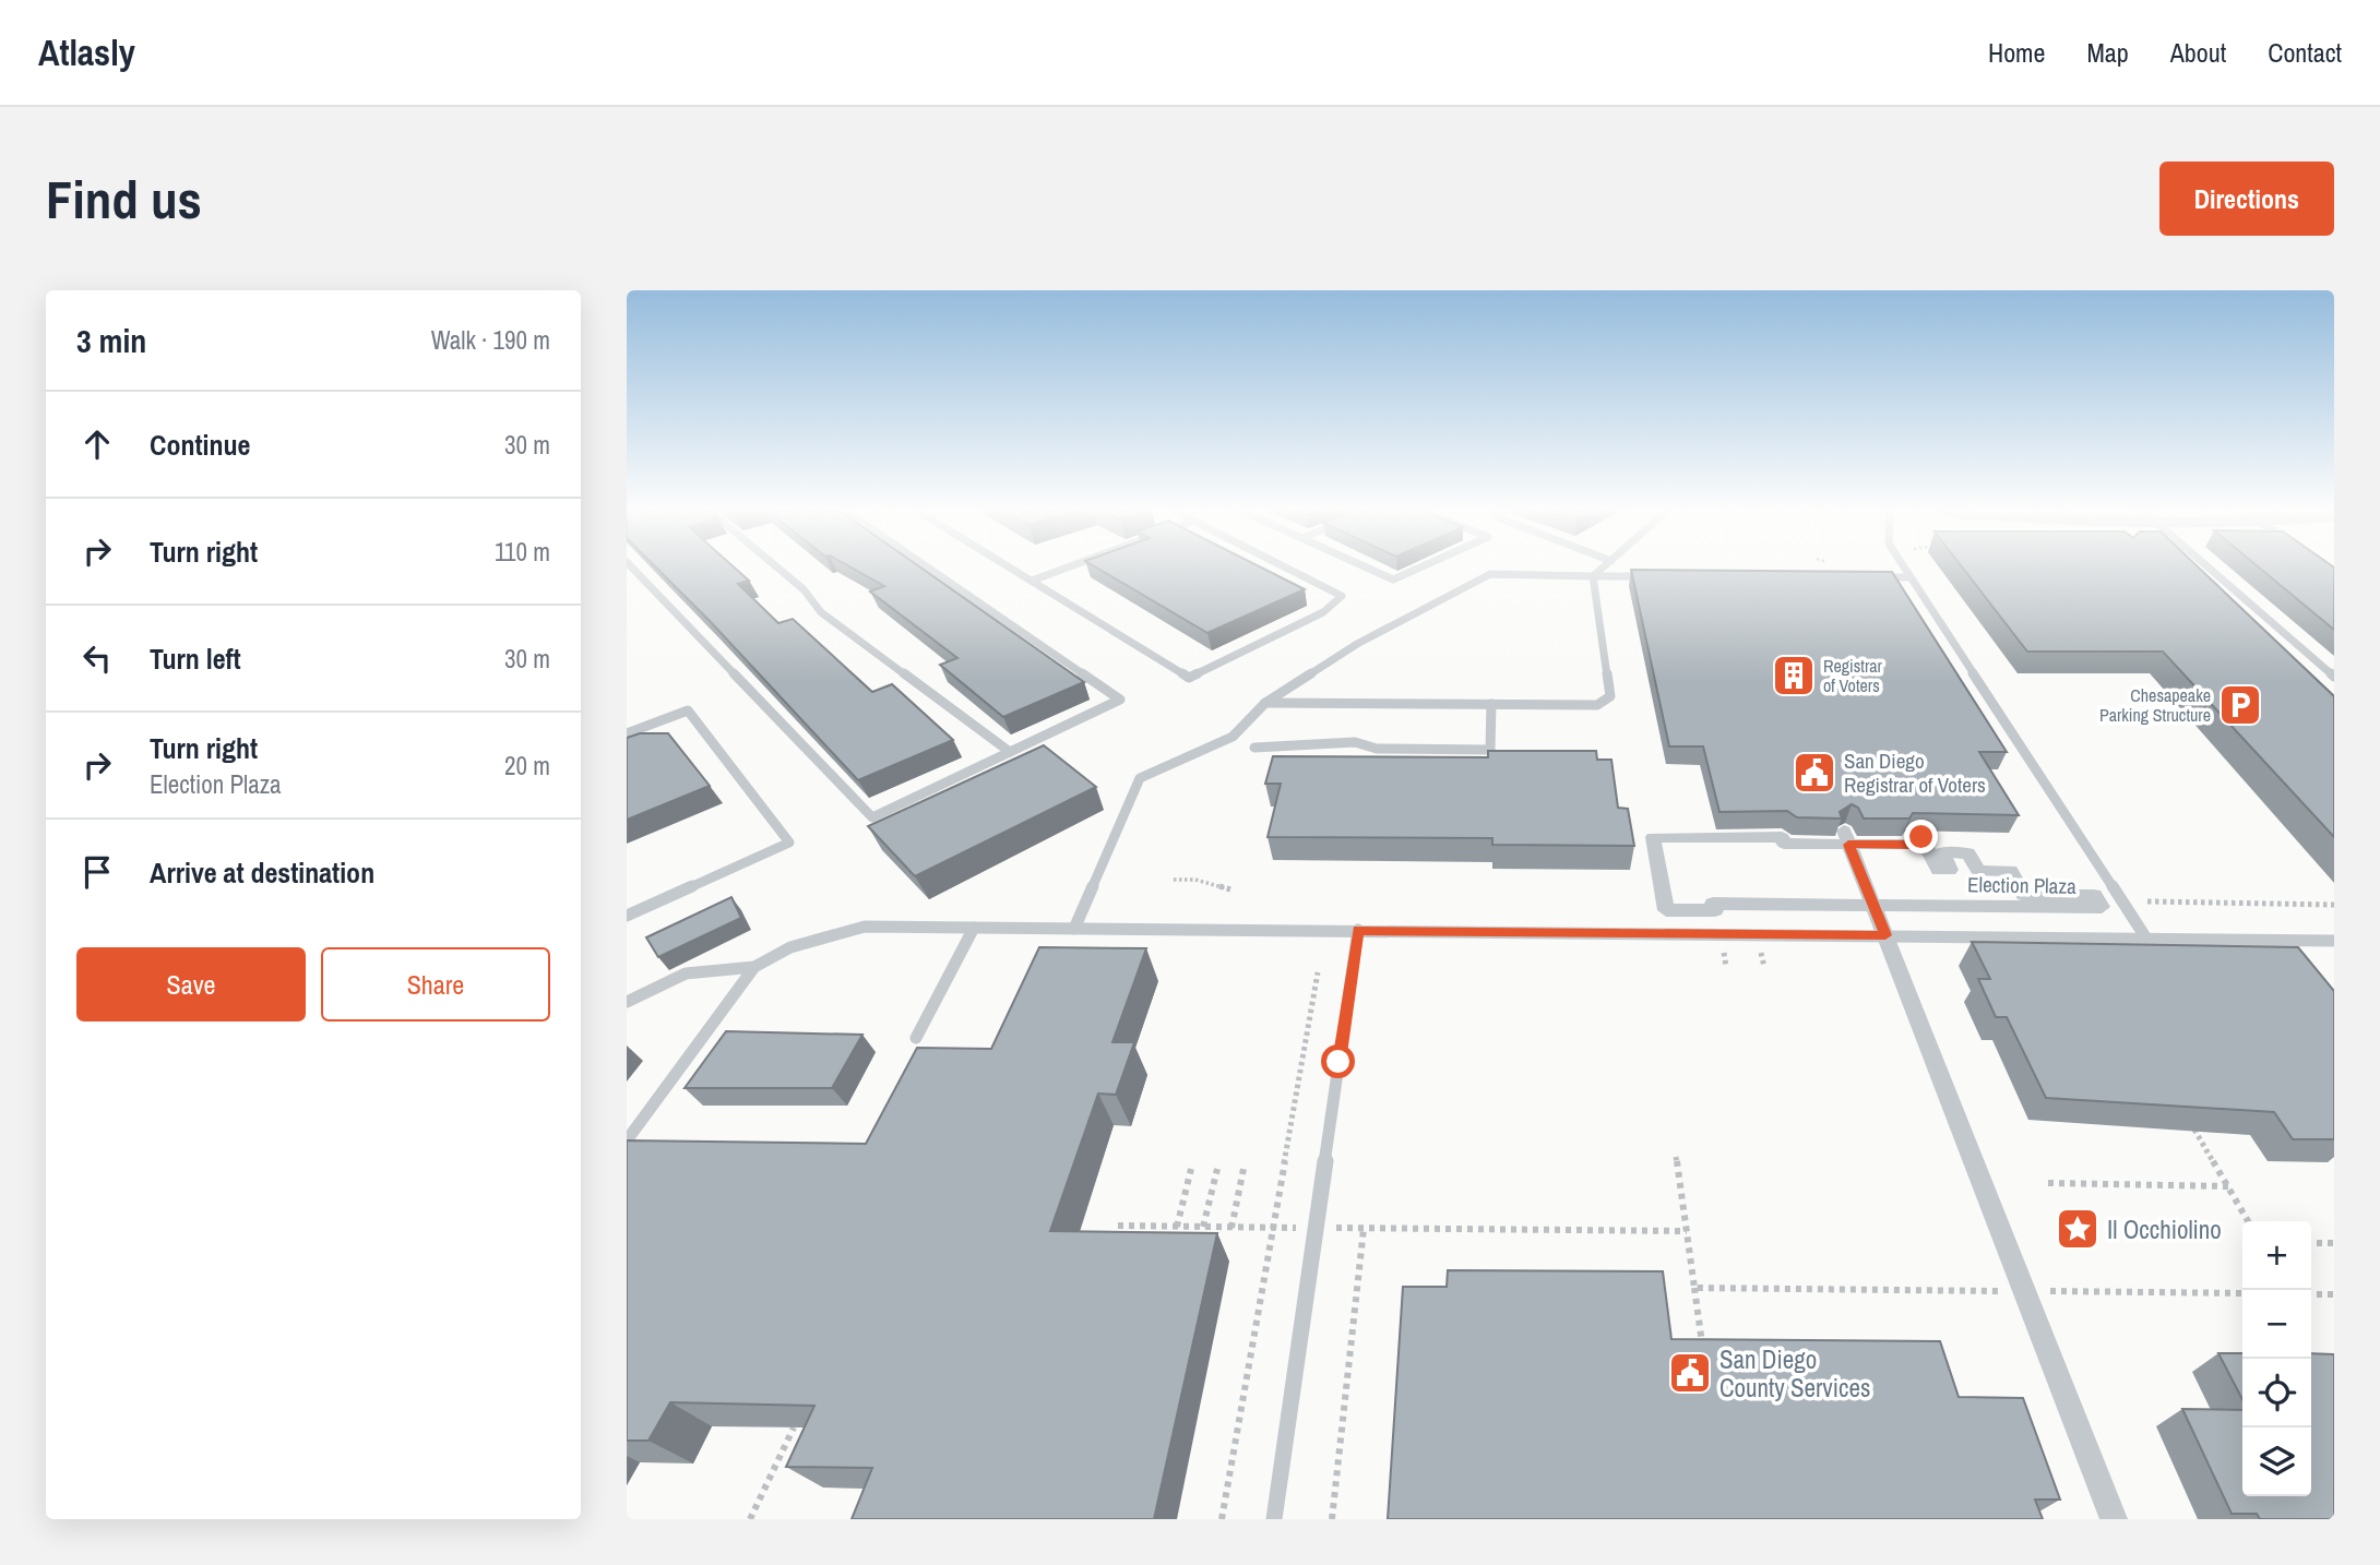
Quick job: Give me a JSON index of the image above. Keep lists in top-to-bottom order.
{
  "streets": {
    "street": ["Election Plaza"]
  },
  "places": {
    "building": ["Registrar of Voters"],
    "parking": ["Chesapeake Parking Structure"],
    "public building": ["San Diego Registrar of Voters", "San Diego County Services"],
    "place": ["Il Occhiolino"]
  },
  "page": {
    "header": "Atlasly",
    "nav": [
      "Home",
      "Map",
      "About",
      "Contact"
    ],
    "buttons": [
      "Directions",
      ["Save", "Share"]
    ],
    "title": "Find us",
    "heading": ["3 min", "Walk · 190 m"],
    "list": [
      ["Continue", "30 m"],
      ["Turn right", "110 m"],
      ["Turn left", "30 m"],
      ["Turn right", "Election Plaza", "20 m"],
      "Arrive at destination"
    ],
    "map_buttons": ["+", "−"]
  }
}
